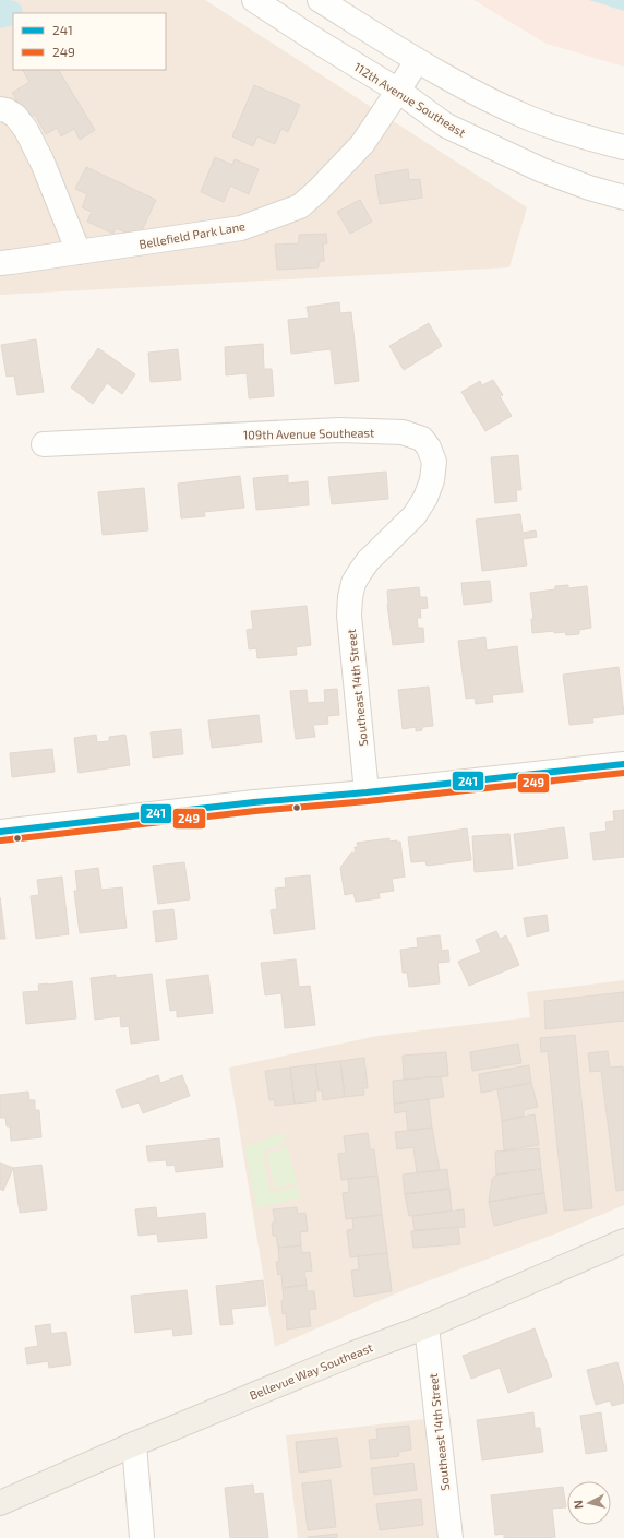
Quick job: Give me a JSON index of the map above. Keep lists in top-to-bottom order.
{
  "streets": {
    "main road": ["Bellevue Way Southeast"],
    "street": [
      "112th Avenue Southeast",
      "Bellefield Park Lane",
      "109th Avenue Southeast",
      "Southeast 14th Street"
    ]
  },
  "crossings": [
    ["112th Avenue Southeast", "Bellefield Park Lane"],
    ["109th Avenue Southeast", "Southeast 14th Street"],
    ["Southeast 14th Street", "Bellevue Way Southeast"]
  ],
  "lines": ["transit line 241", "transit line 249"],
  "legend": ["241", "249"],
  "north": "left"
}
